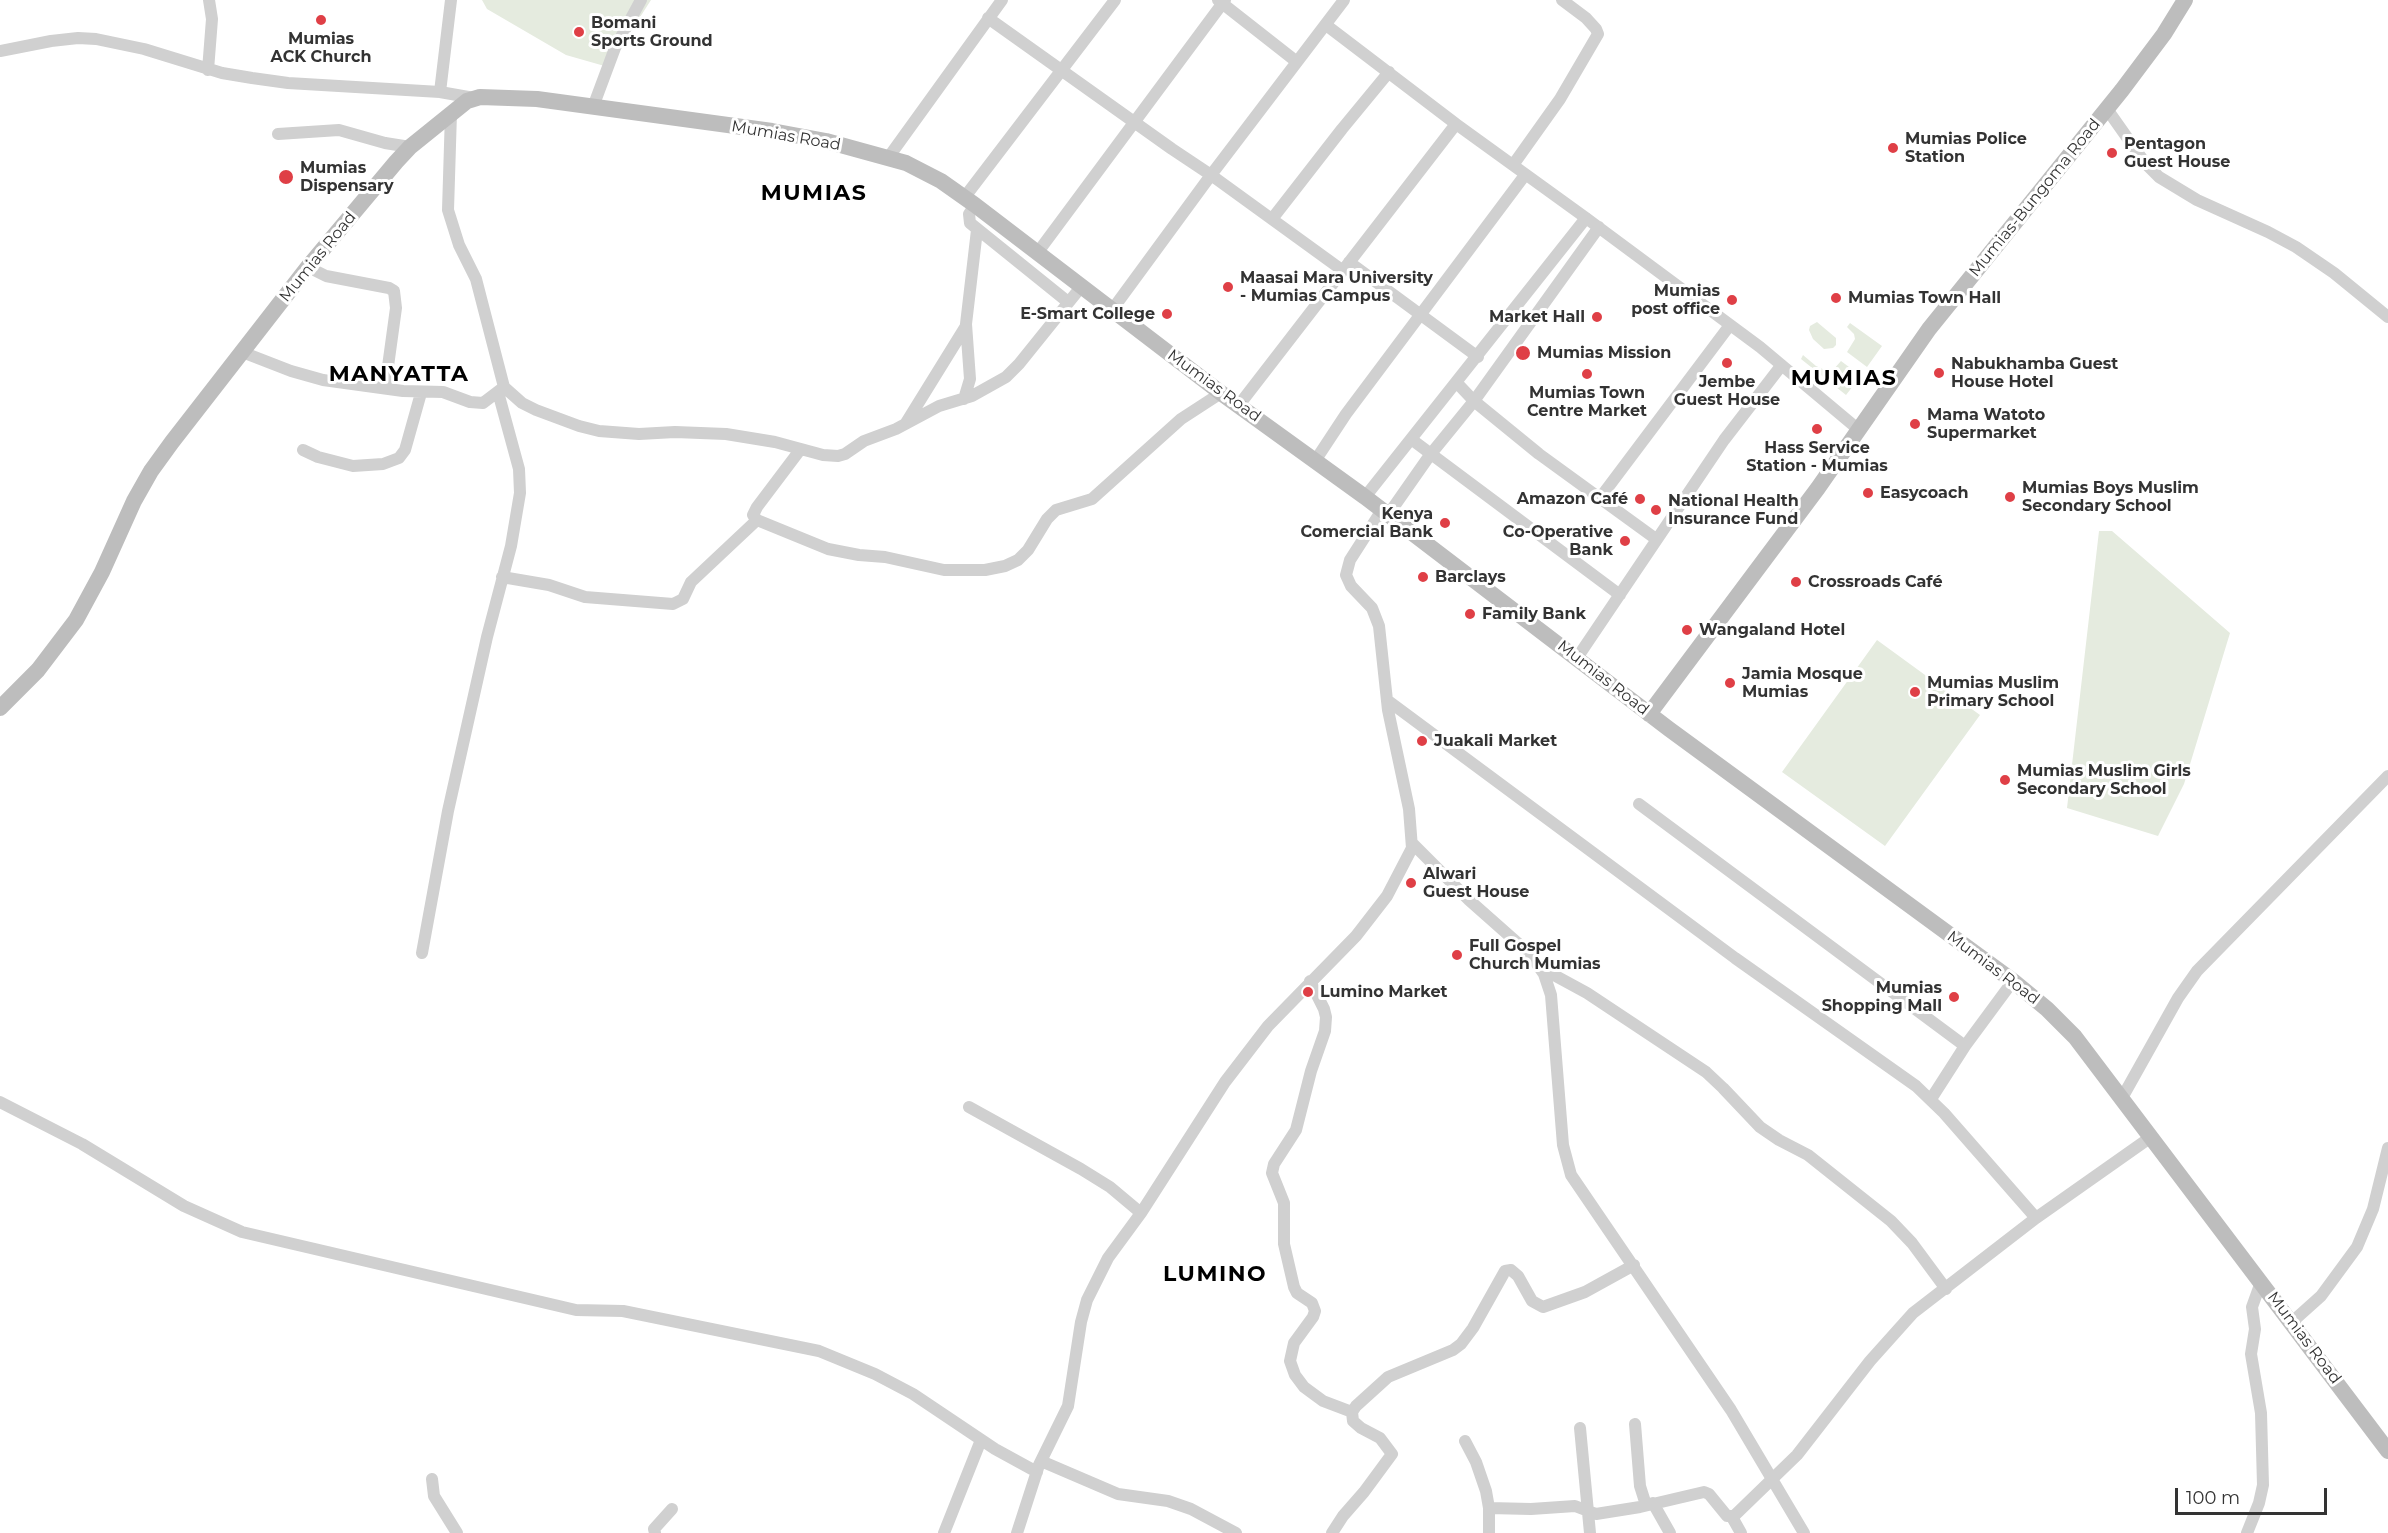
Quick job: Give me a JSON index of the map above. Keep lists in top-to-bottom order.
{
  "streets": {
    "street": ["Mumias Road", "Mumias-Bungoma Road"]
  },
  "crossings": [
    ["Mumias Road", "Mumias-Bungoma Road"]
  ],
  "districts": [
    "MUMIAS",
    "MANYATTA",
    "MUMIAS",
    "LUMINO"
  ],
  "places": [
    "Mumias ACK Church",
    "Bomani Sports Ground",
    "Mumias Police Station",
    "Pentagon Guest House",
    "Mumias Dispensary",
    "Maasai Mara University - Mumias Campus",
    "Mumias Town Hall",
    "Mumias post office",
    "E-Smart College",
    "Market Hall",
    "Mumias Mission",
    "Jembe Guest House",
    "Nabukhamba Guest House Hotel",
    "Mumias Town Centre Market",
    "Mama Watoto Supermarket",
    "Hass Service Station - Mumias",
    "Easycoach",
    "Mumias Boys Muslim Secondary School",
    "Amazon Café",
    "National Health Insurance Fund",
    "Kenya Comercial Bank",
    "Co-Operative Bank",
    "Barclays",
    "Crossroads Café",
    "Family Bank",
    "Wangaland Hotel",
    "Jamia Mosque Mumias",
    "Mumias Muslim Primary School",
    "Juakali Market",
    "Mumias Muslim Girls Secondary School",
    "Alwari Guest House",
    "Full Gospel Church Mumias",
    "Lumino Market",
    "Mumias Shopping Mall"
  ],
  "scale_bar": "100 m"
}
